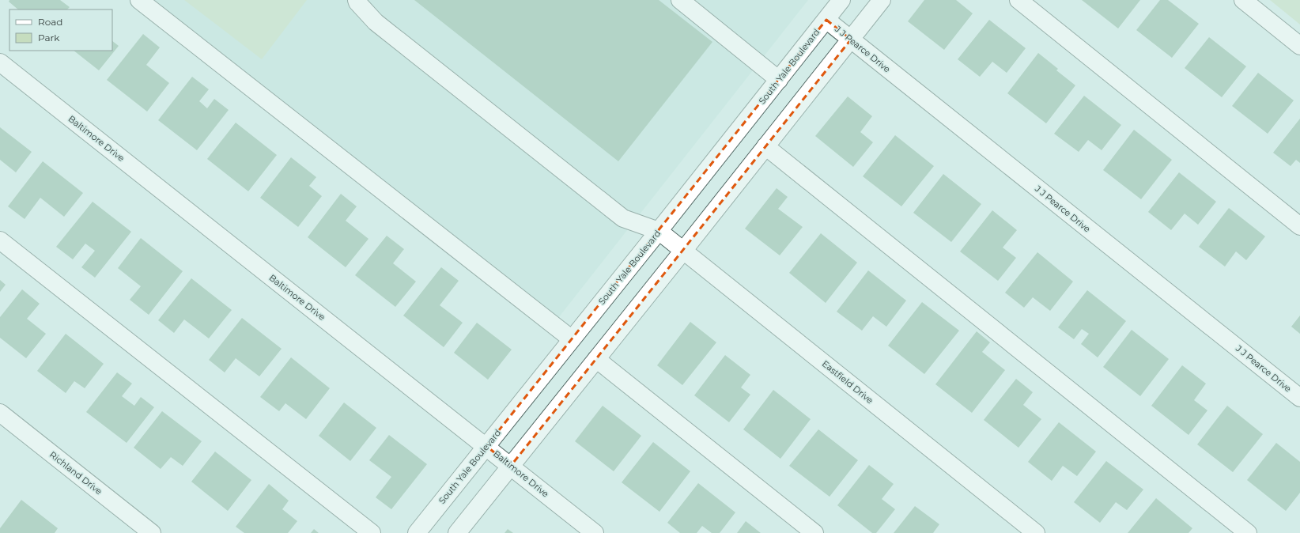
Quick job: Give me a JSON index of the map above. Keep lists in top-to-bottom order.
{
  "streets": {
    "street": [
      "J J Pearce Drive",
      "South Yale Boulevard",
      "Baltimore Drive",
      "Eastfield Drive",
      "Richland Drive"
    ]
  },
  "crossings": [
    ["J J Pearce Drive", "South Yale Boulevard"],
    ["South Yale Boulevard", "Baltimore Drive"],
    ["South Yale Boulevard", "Eastfield Drive"]
  ],
  "legend": ["Road", "Park"]
}
